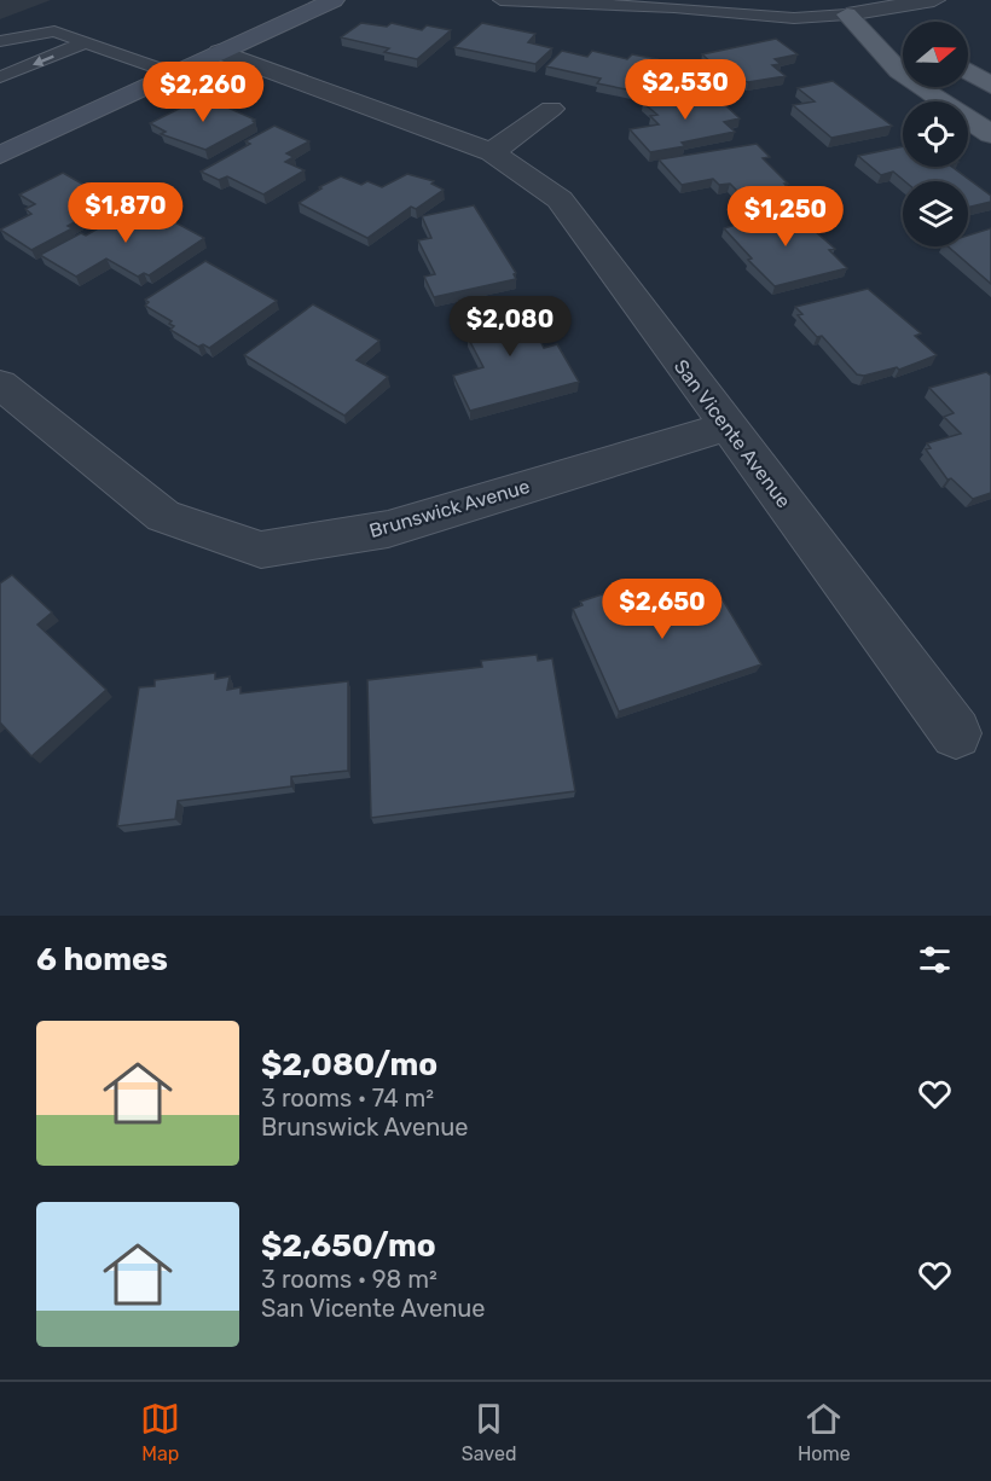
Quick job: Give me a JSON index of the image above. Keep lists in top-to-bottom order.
{
  "streets": {
    "street": ["San Vicente Avenue", "Brunswick Avenue"]
  },
  "crossings": [
    ["San Vicente Avenue", "Brunswick Avenue"]
  ],
  "north": "right",
  "page": {
    "price": [
      "$2,530",
      "$2,260",
      "$1,870",
      "$1,250",
      "$2,080",
      "$2,650"
    ],
    "heading": "6 homes",
    "list": [
      {
        "name": "$2,080/mo",
        "note": "3 rooms · 74 m² · Brunswick Avenue"
      },
      {
        "name": "$2,650/mo",
        "note": "3 rooms · 98 m² · San Vicente Avenue"
      }
    ],
    "tabs": ["Map", "Saved", "Home"]
  }
}
